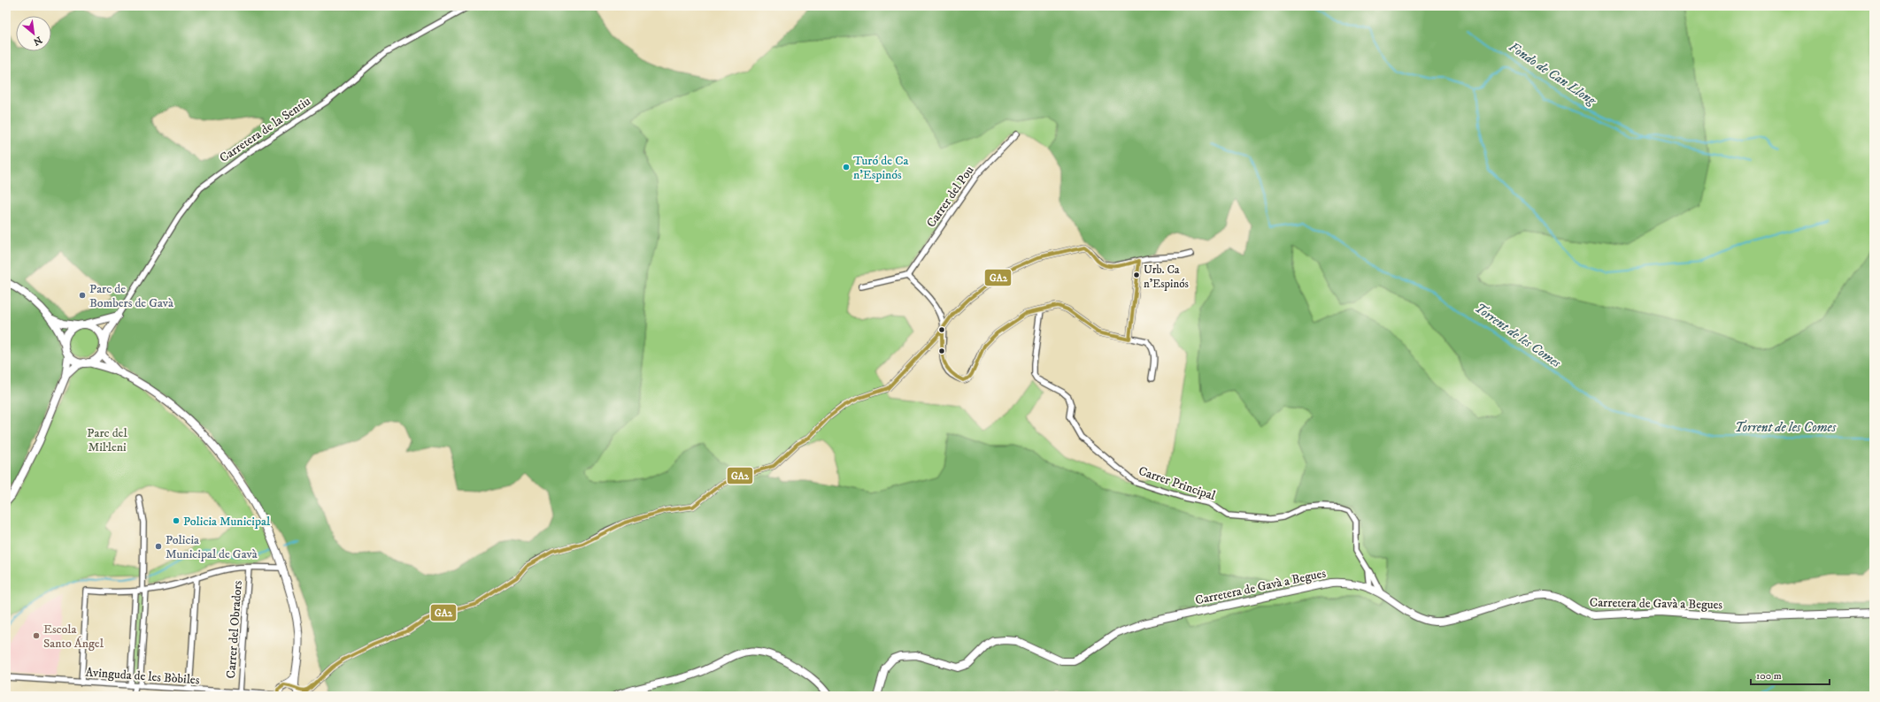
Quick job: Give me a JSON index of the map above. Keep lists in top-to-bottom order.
{
  "streets": {
    "main road": ["Carretera de la Sentiu", "Carretera de Gavà a Begues"],
    "street": [
      "Carrer del Pou",
      "Carrer Principal",
      "Carrer del Obradors",
      "Avinguda de les Bòbiles"
    ]
  },
  "crossings": [
    ["Carrer Principal", "Carretera de Gavà a Begues"],
    ["Carrer del Obradors", "Avinguda de les Bòbiles"]
  ],
  "water": ["Fondo de Can Llong", "Torrent de les Comes"],
  "parks": ["Parc del Mil·leni"],
  "places": [
    "Turó de Ca n'Espinós",
    "Urb. Ca n’Espinós",
    "Parc de Bombers de Gavà",
    "Policia Municipal",
    "Policia Municipal de Gavà",
    "Escola Santo Ángel"
  ],
  "lines": ["transit line GA2"],
  "scale_bar": "100 m",
  "north": "bottom right"
}
